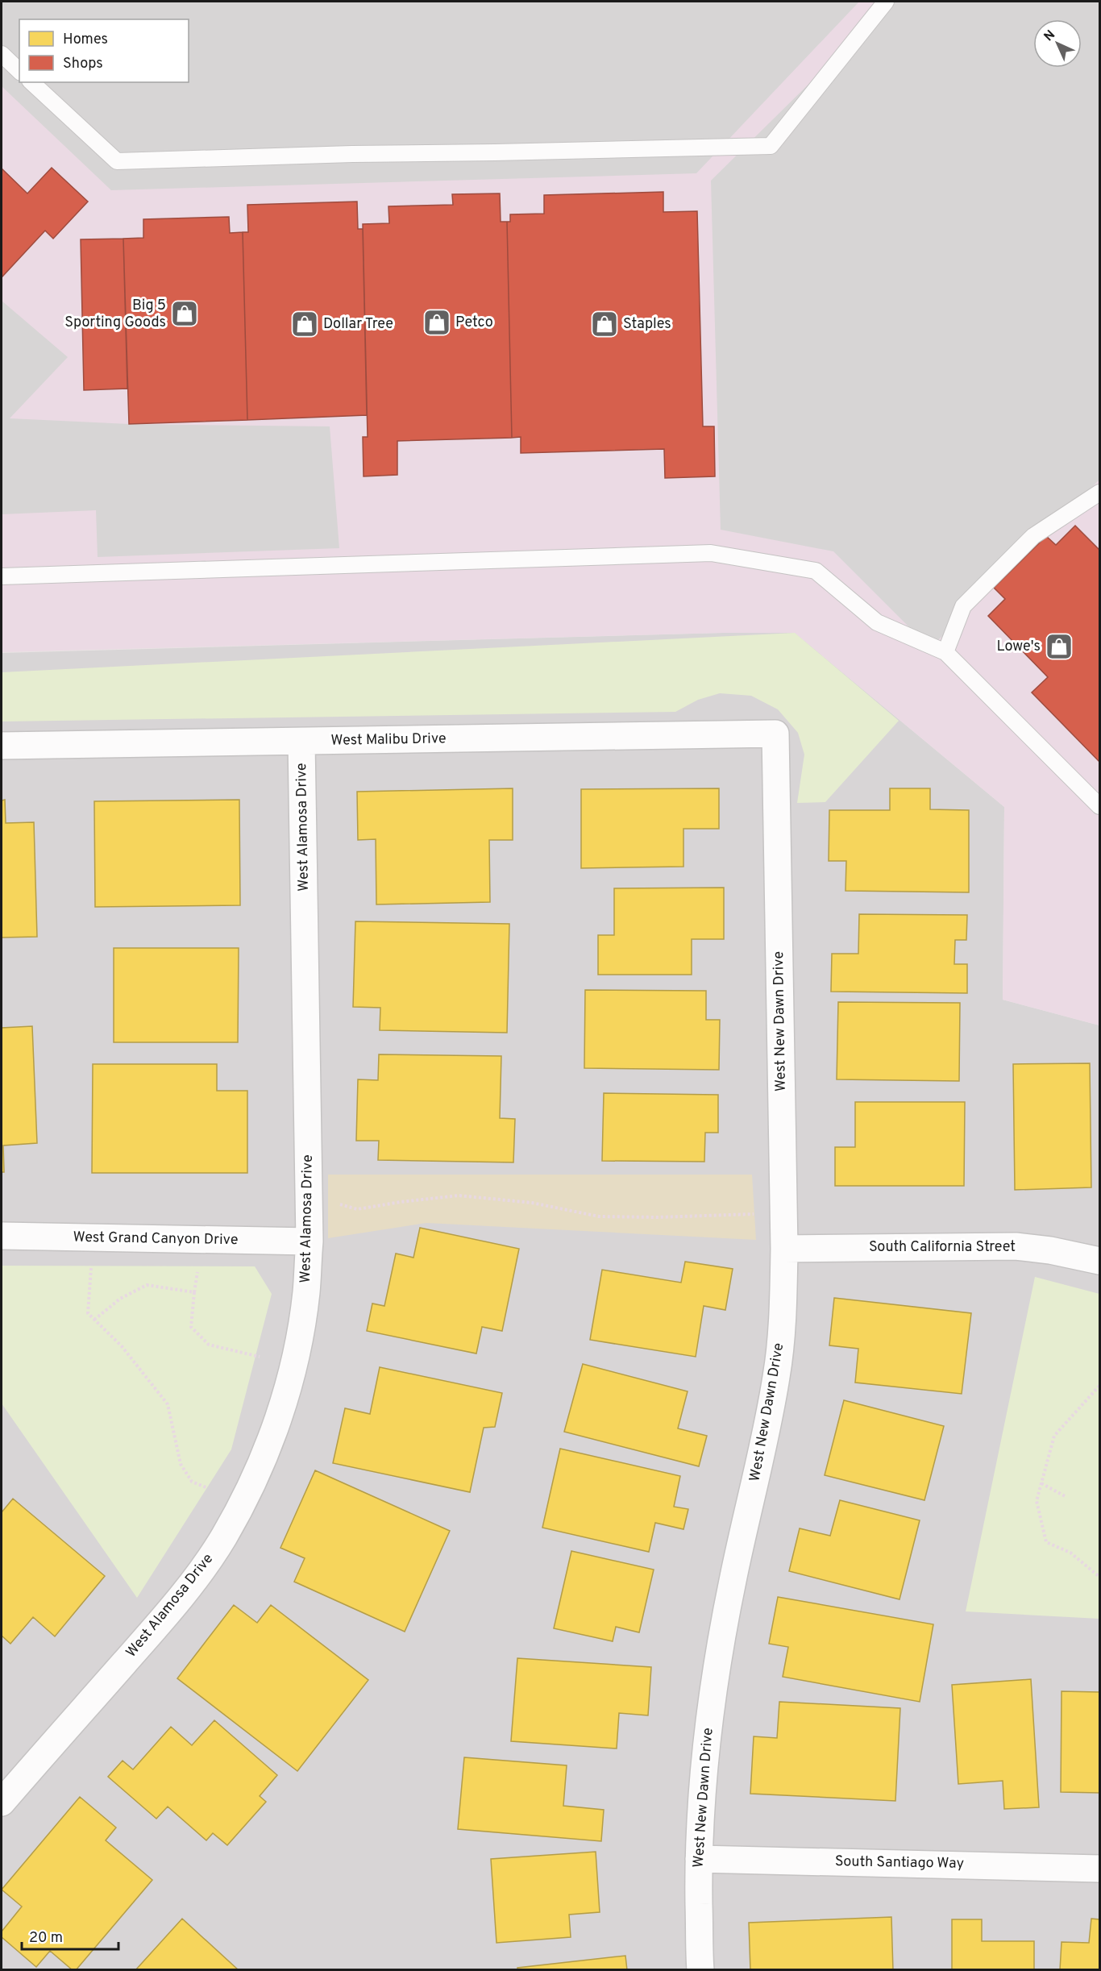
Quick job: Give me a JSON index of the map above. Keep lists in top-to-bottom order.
{
  "streets": {
    "street": [
      "West Malibu Drive",
      "West Alamosa Drive",
      "West New Dawn Drive",
      "West Grand Canyon Drive",
      "South California Street",
      "South Santiago Way"
    ]
  },
  "crossings": [
    ["West Malibu Drive", "West Alamosa Drive"],
    ["West Malibu Drive", "West New Dawn Drive"],
    ["West Alamosa Drive", "West Grand Canyon Drive"],
    ["West New Dawn Drive", "South California Street"],
    ["West New Dawn Drive", "South Santiago Way"]
  ],
  "places": {
    "shop": [
      "Big 5 Sporting Goods",
      "Petco",
      "Dollar Tree",
      "Staples",
      "Lowe's"
    ]
  },
  "legend": ["Homes", "Shops"],
  "scale_bar": "20 m",
  "north": "top left"
}
